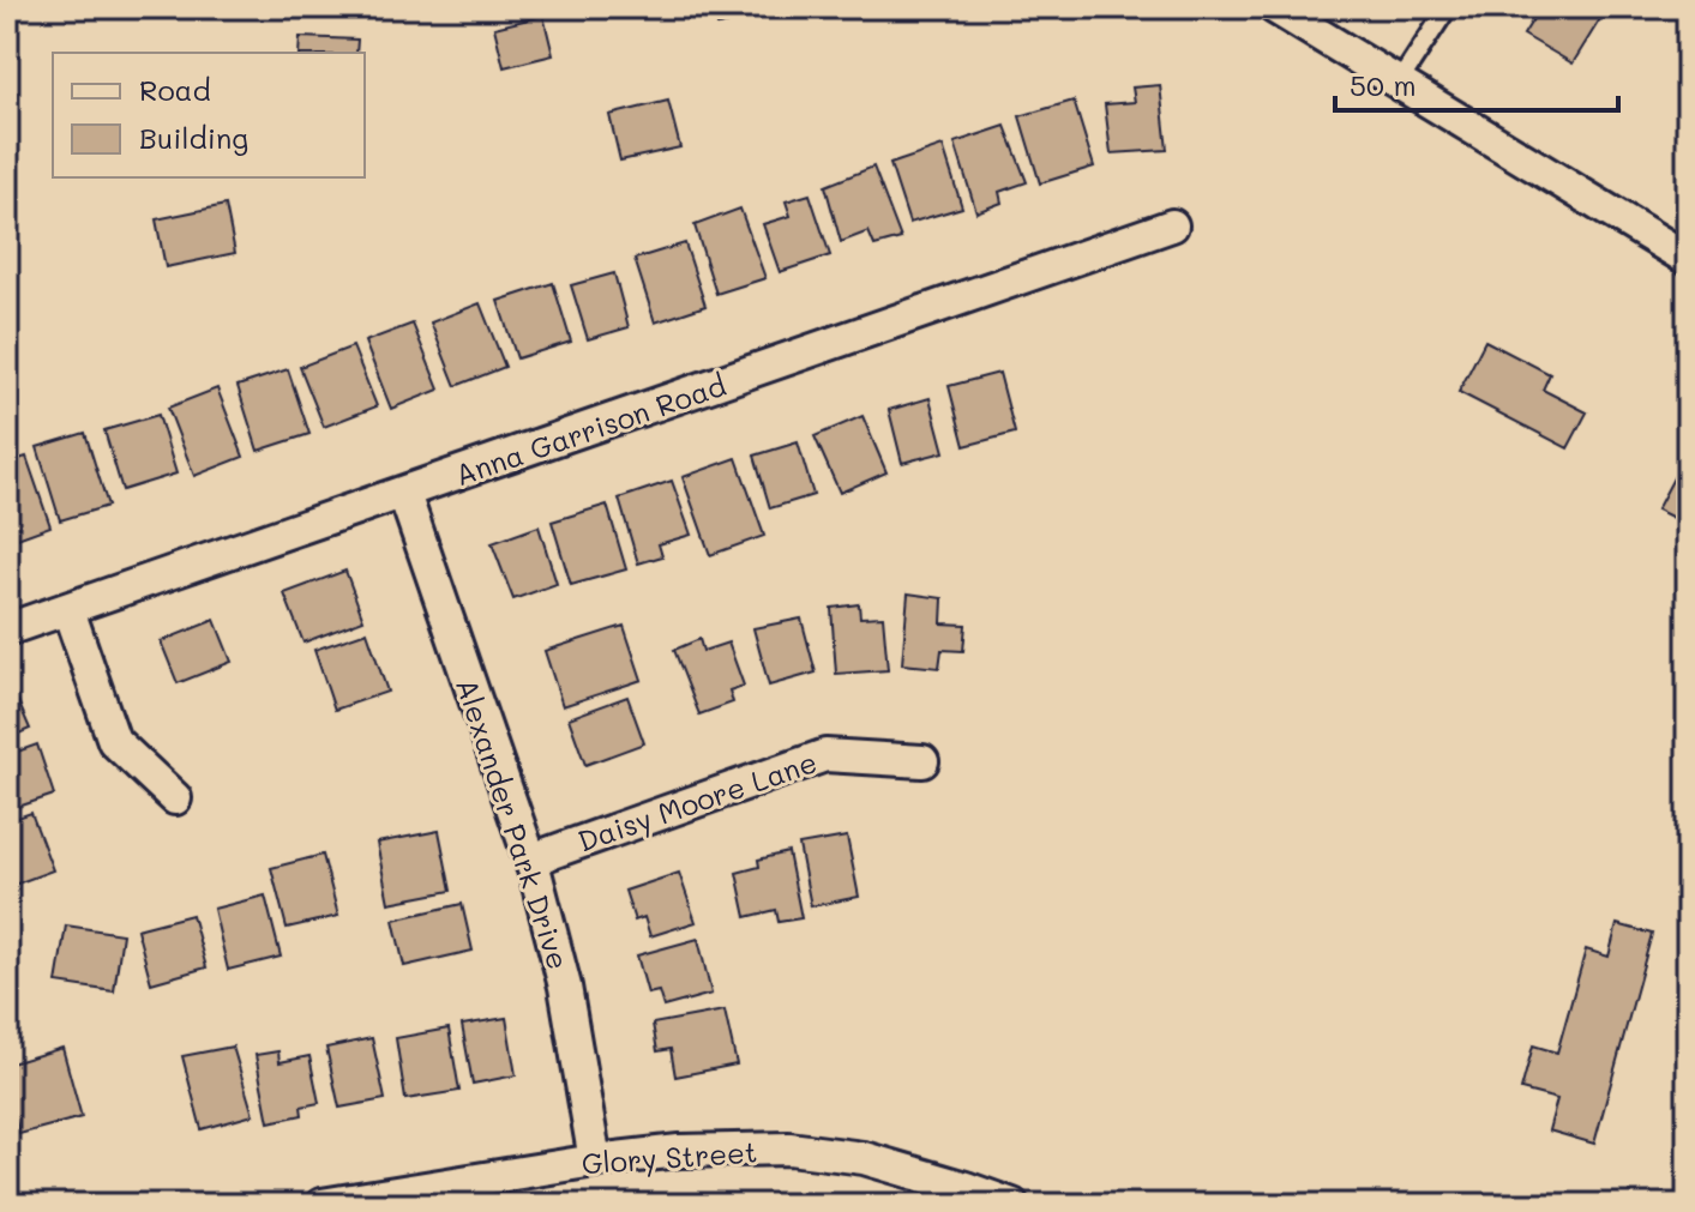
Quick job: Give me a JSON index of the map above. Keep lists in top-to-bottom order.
{
  "streets": {
    "street": [
      "Anna Garrison Road",
      "Daisy Moore Lane",
      "Alexander Park Drive",
      "Glory Street"
    ]
  },
  "crossings": [
    ["Anna Garrison Road", "Alexander Park Drive"],
    ["Daisy Moore Lane", "Alexander Park Drive"],
    ["Alexander Park Drive", "Glory Street"]
  ],
  "legend": ["Road", "Building"],
  "scale_bar": "50 m"
}
